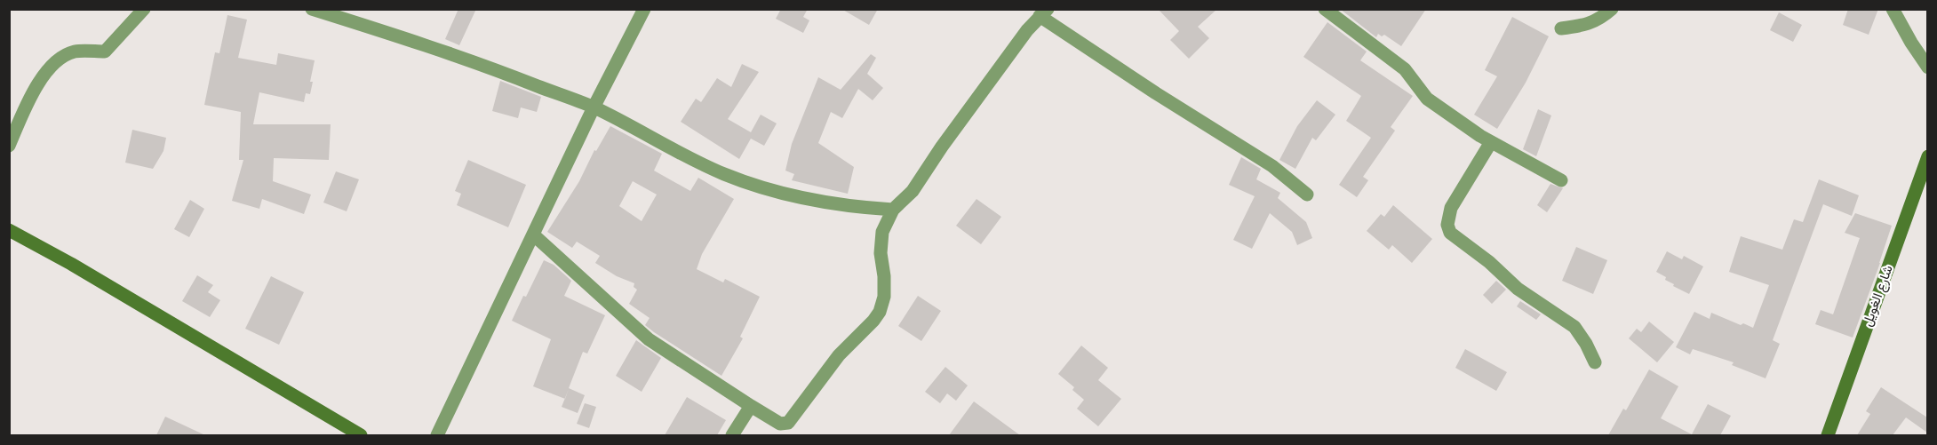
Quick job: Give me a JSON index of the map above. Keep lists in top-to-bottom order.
{
  "streets": {
    "street": ["شارع الغويل"]
  }
}
